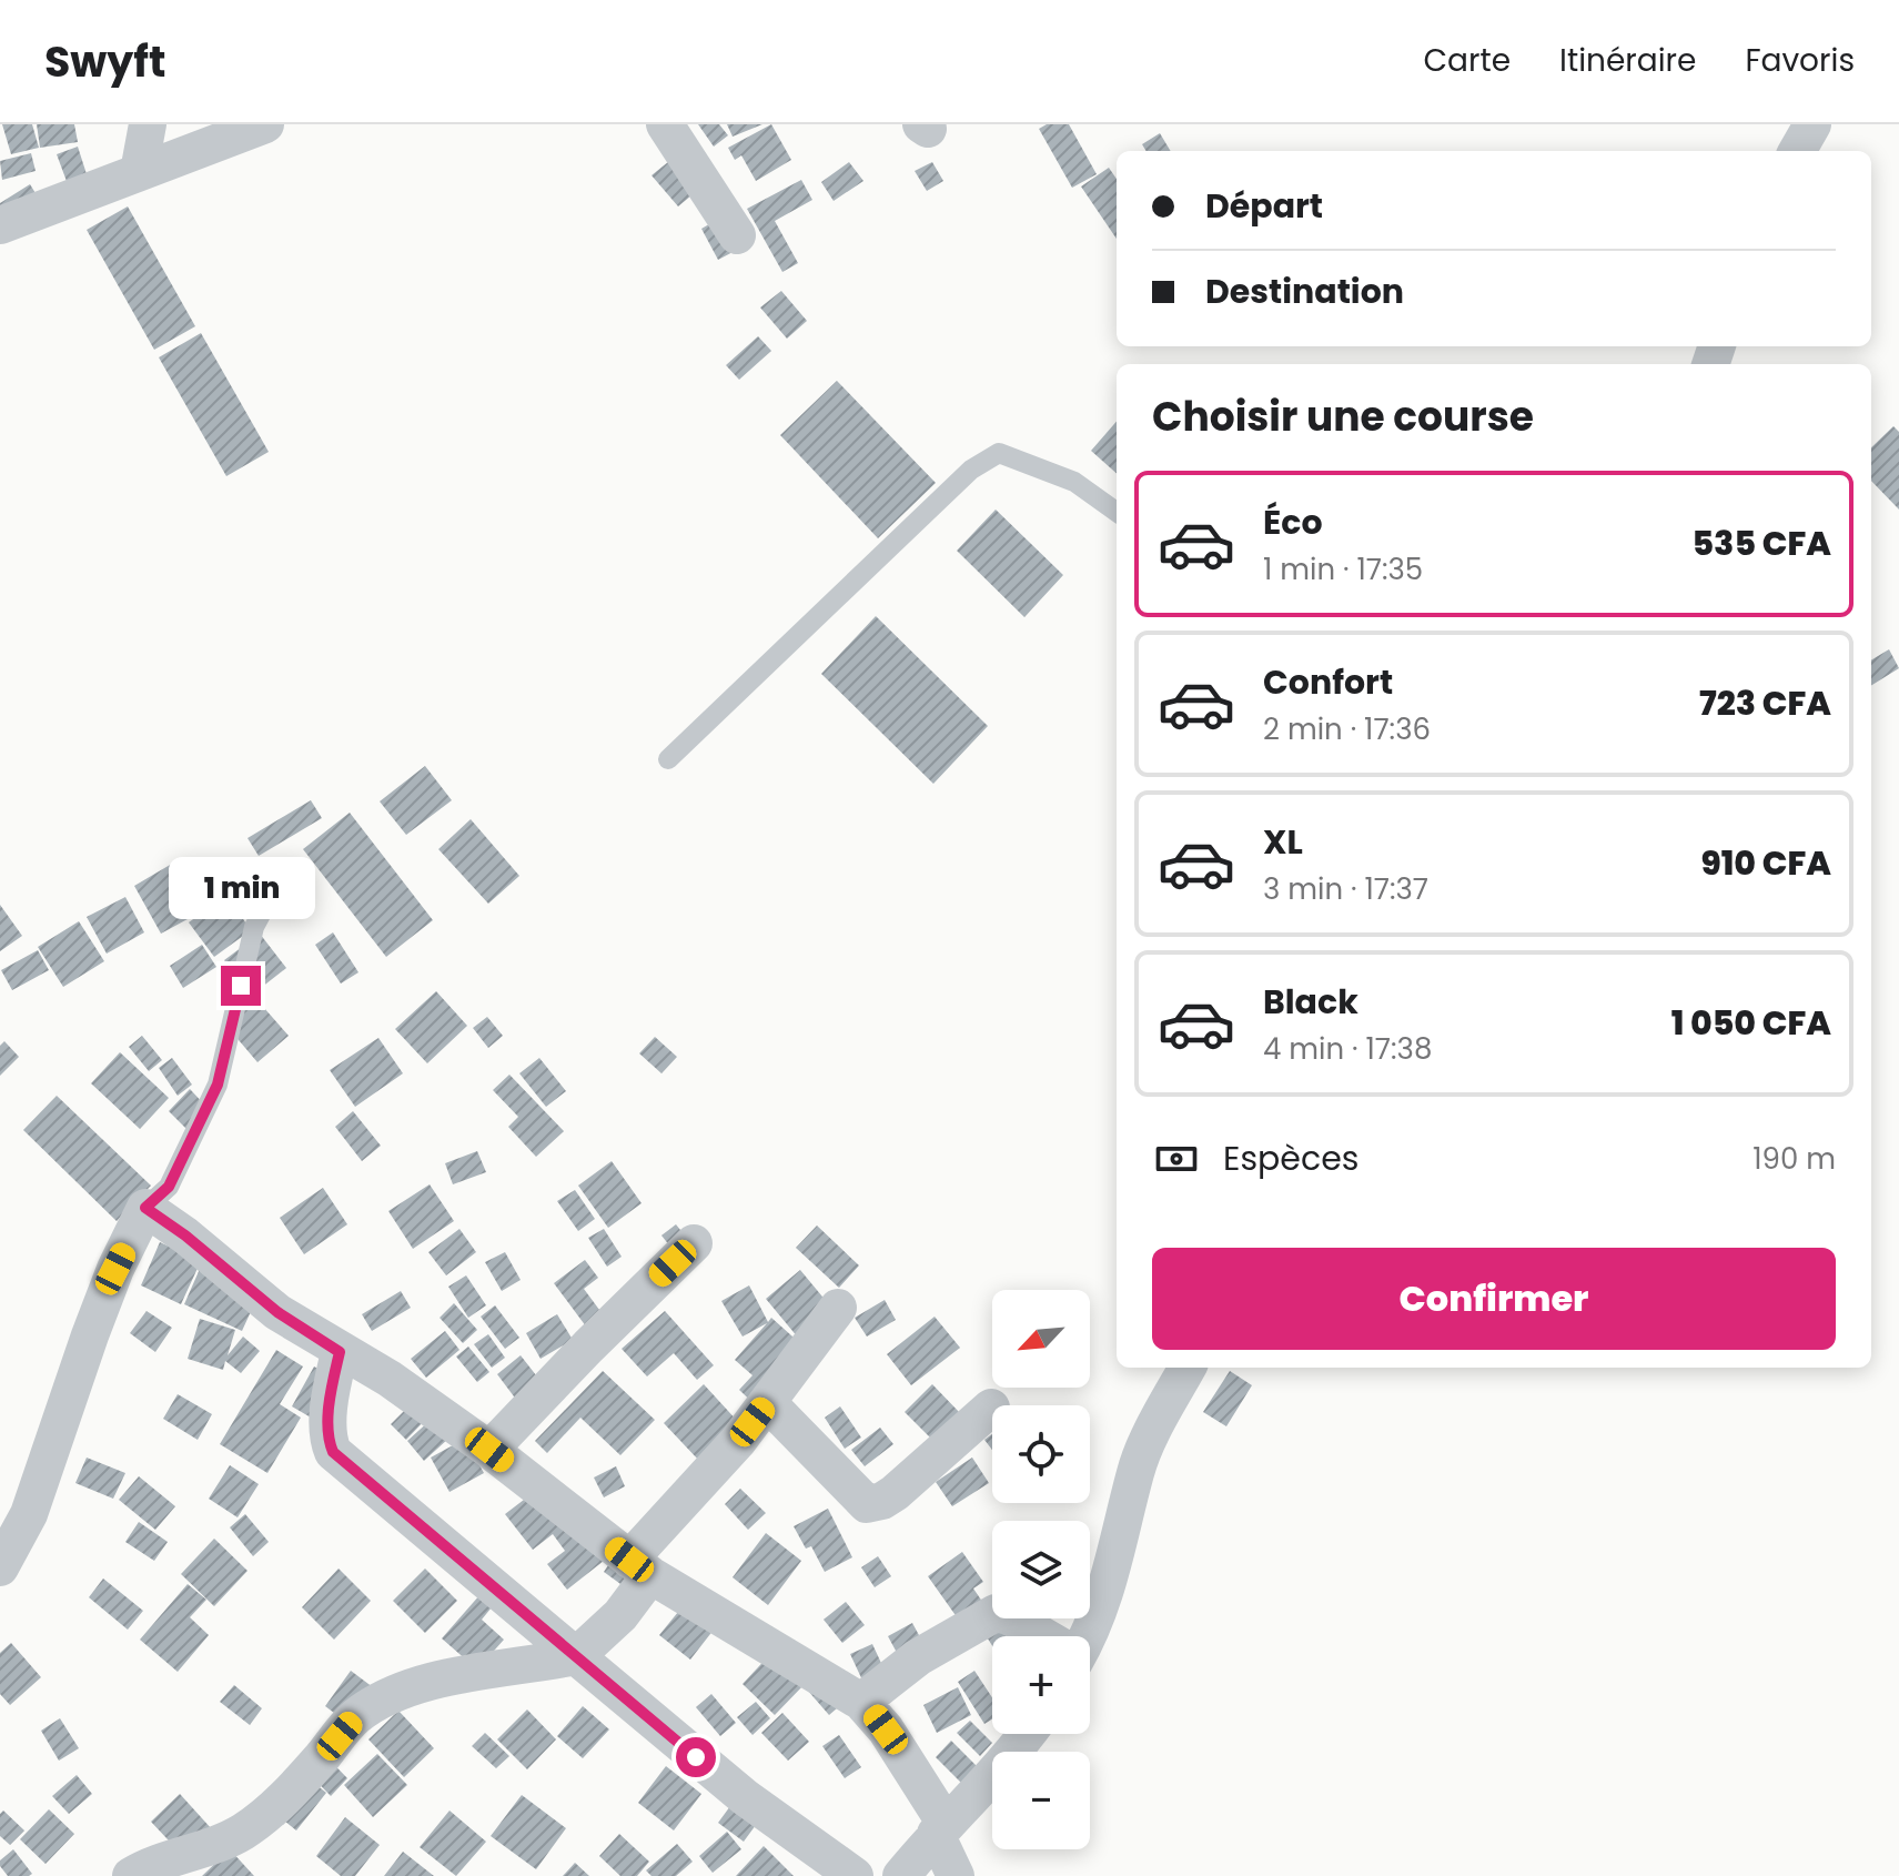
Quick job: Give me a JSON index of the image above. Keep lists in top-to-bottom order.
{
  "north": "bottom left",
  "page": {
    "header": "Swyft",
    "nav": ["Carte", "Itinéraire", "Favoris"],
    "banner": ["Départ", "Destination"],
    "heading": "Choisir une course",
    "list": [
      {
        "name": "Éco",
        "note": "1 min · 17:35",
        "value": "535 CFA"
      },
      {
        "name": "Confort",
        "note": "2 min · 17:36",
        "value": "723 CFA"
      },
      {
        "name": "XL",
        "note": "3 min · 17:37",
        "value": "910 CFA"
      },
      {
        "name": "Black",
        "note": "4 min · 17:38",
        "value": "1 050 CFA"
      }
    ],
    "bubble": "1 min",
    "pay": ["Espèces", "190 m"],
    "buttons": "Confirmer",
    "map_buttons": ["+", "−"]
  }
}
